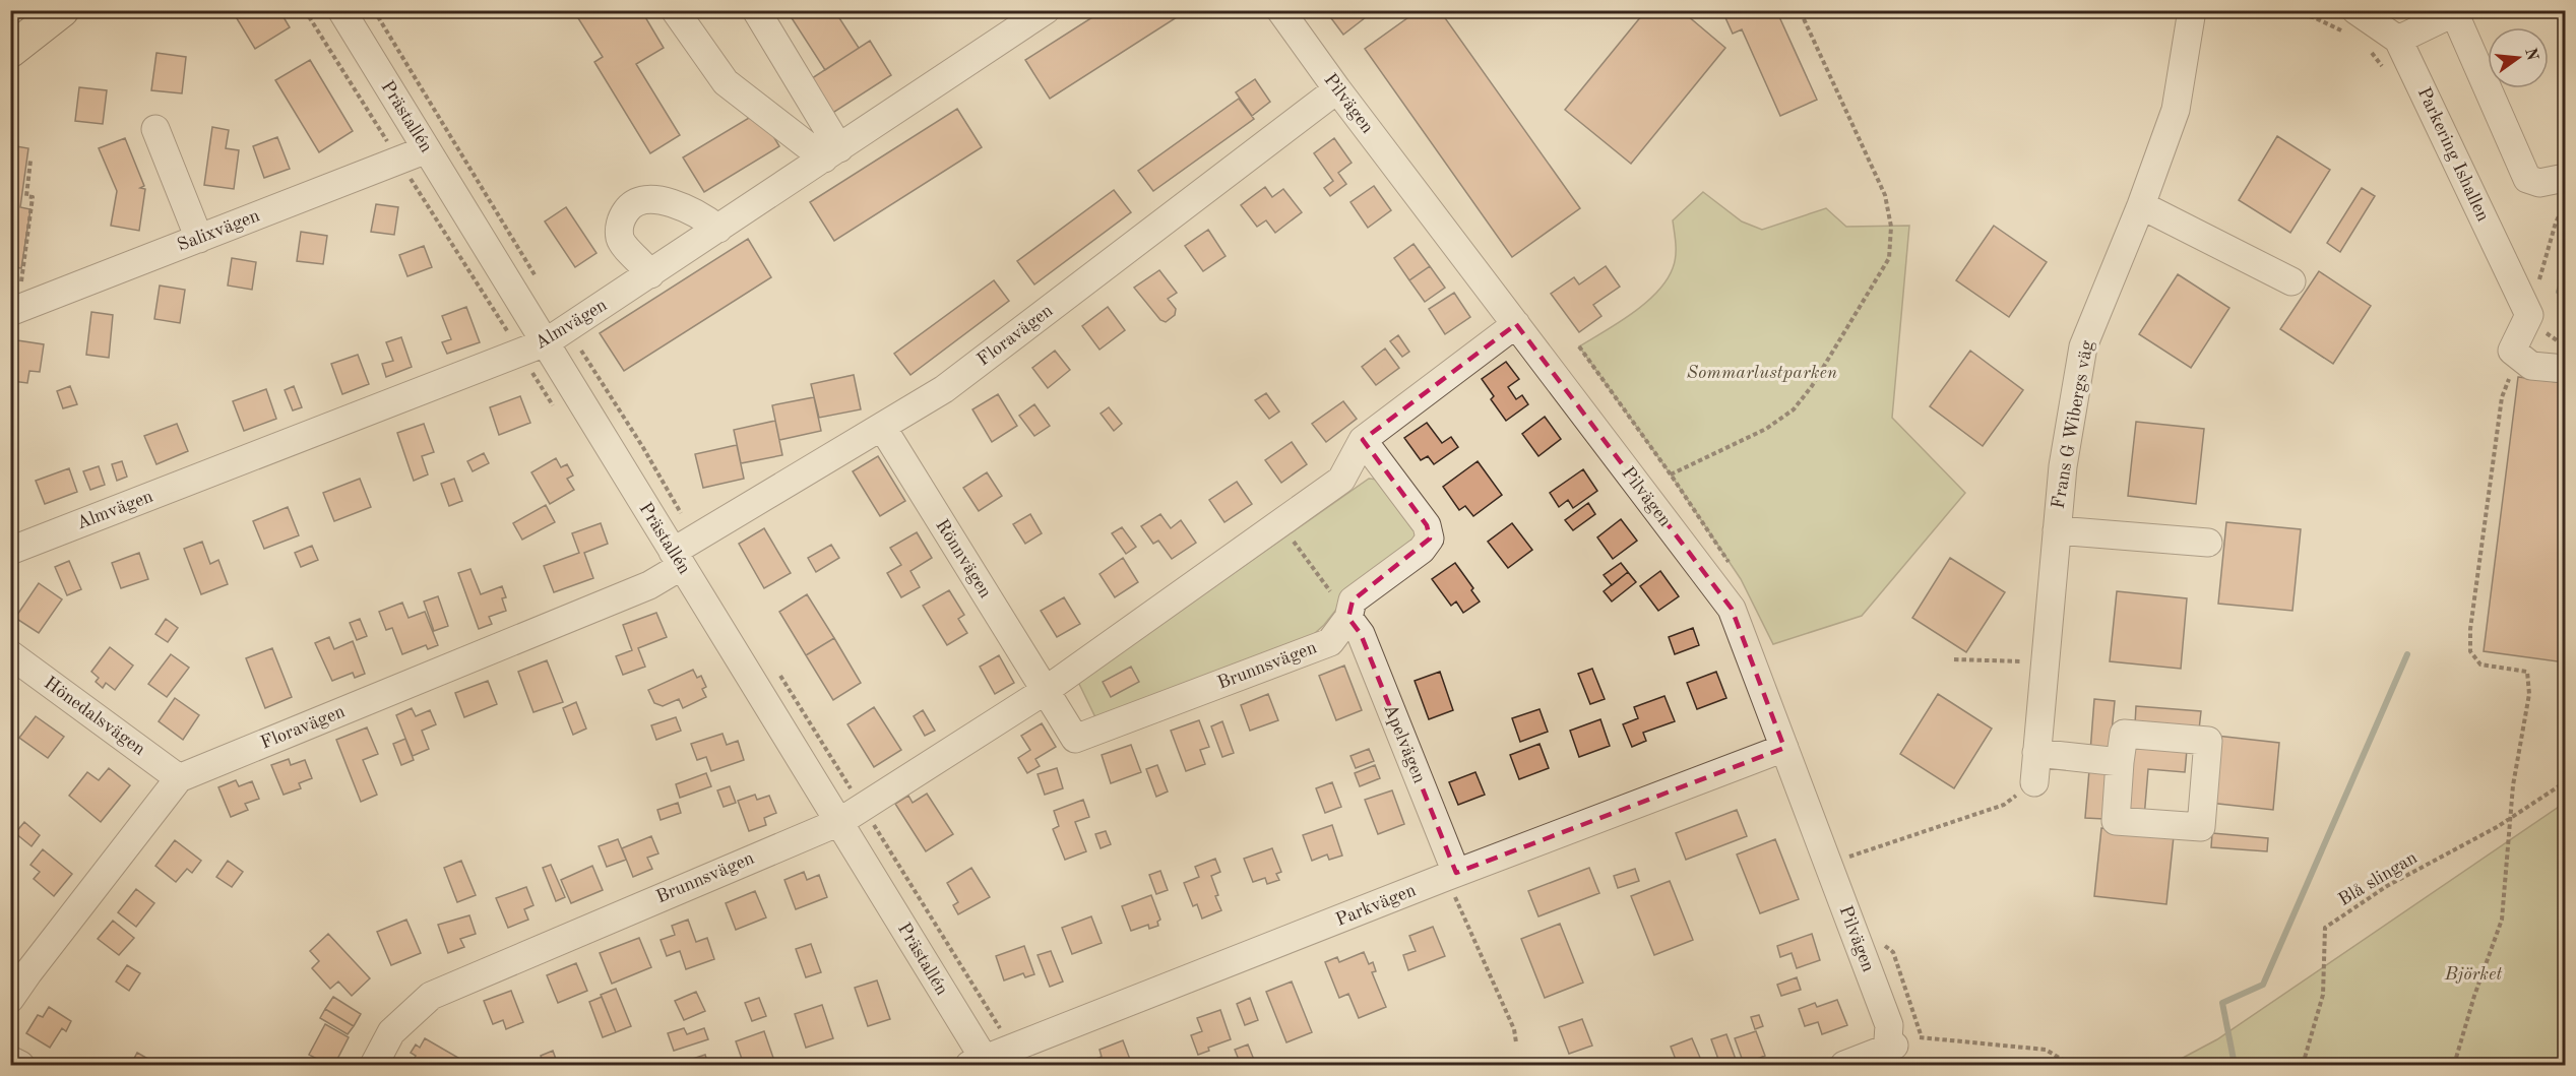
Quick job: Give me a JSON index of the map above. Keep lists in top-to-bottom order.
{
  "streets": {
    "street": [
      "Pilvägen",
      "Prästallén",
      "Parkering Ishallen",
      "Salixvägen",
      "Almvägen",
      "Floravägen",
      "Frans G Wibergs väg",
      "Rönnvägen",
      "Brunnsvägen",
      "Hönedalsvägen",
      "Apelvägen",
      "Parkvägen"
    ],
    "path": ["Blå slingan"]
  },
  "crossings": [
    ["Pilvägen", "Floravägen"],
    ["Pilvägen", "Brunnsvägen"],
    ["Pilvägen", "Parkvägen"],
    ["Prästallén", "Salixvägen"],
    ["Prästallén", "Almvägen"],
    ["Prästallén", "Floravägen"],
    ["Prästallén", "Brunnsvägen"],
    ["Prästallén", "Parkvägen"],
    ["Floravägen", "Rönnvägen"],
    ["Floravägen", "Hönedalsvägen"],
    ["Rönnvägen", "Brunnsvägen"],
    ["Brunnsvägen", "Apelvägen"],
    ["Apelvägen", "Parkvägen"]
  ],
  "parks": ["Sommarlustparken", "Björket"],
  "north": "right"
}
